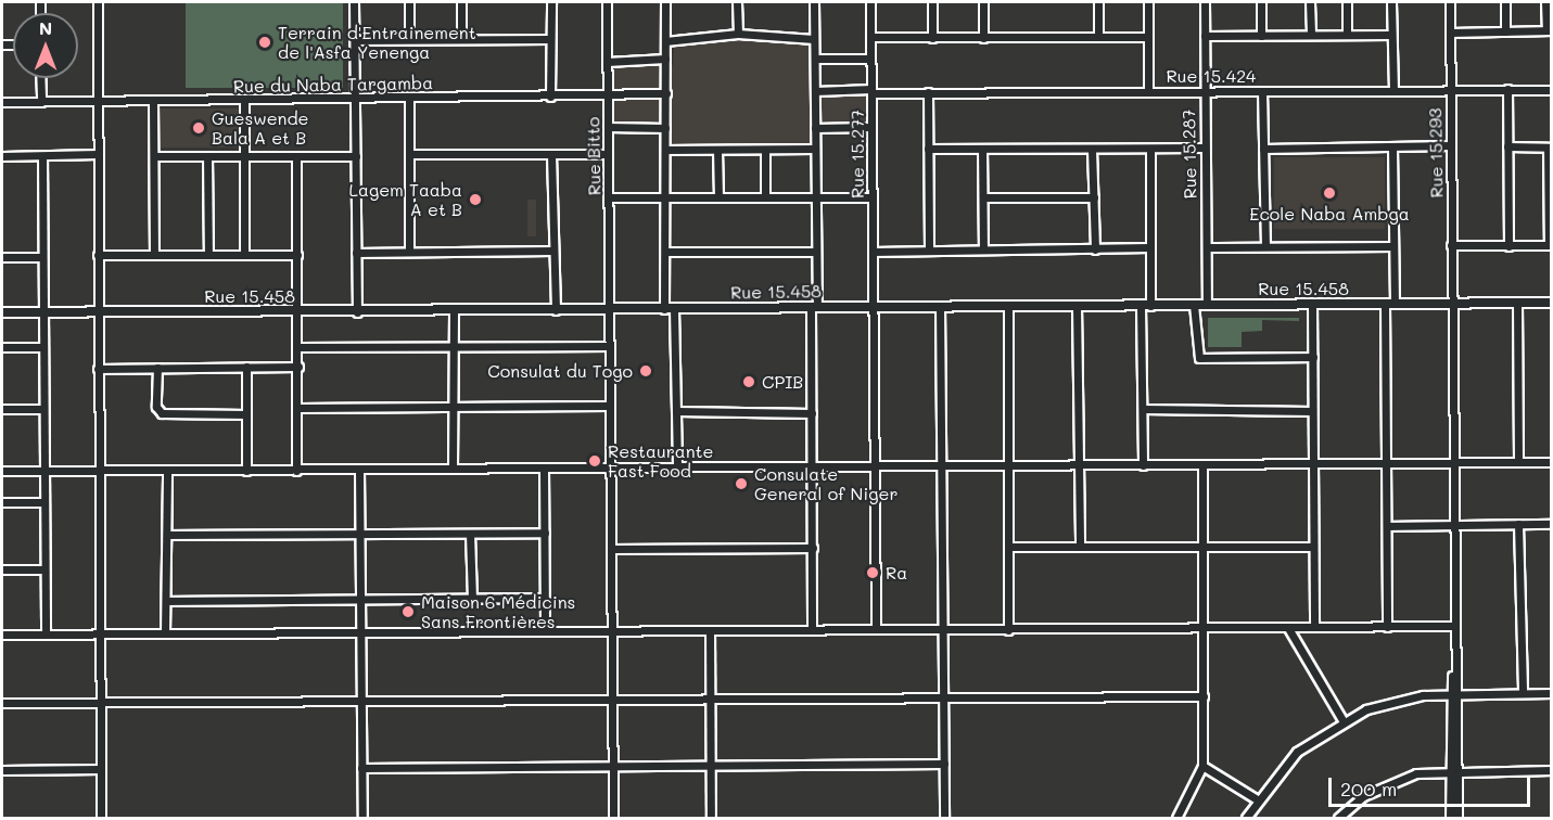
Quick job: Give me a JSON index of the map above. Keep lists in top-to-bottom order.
{
  "streets": {
    "main road": ["Rue 15.458"],
    "street": [
      "Rue 15.424",
      "Rue du Naba Targamba",
      "Rue 15.293",
      "Rue 15.277",
      "Rue 15.287",
      "Rue Bitto"
    ]
  },
  "crossings": [
    ["Rue 15.424", "Rue 15.293"],
    ["Rue 15.424", "Rue 15.277"],
    ["Rue 15.424", "Rue 15.287"],
    ["Rue du Naba Targamba", "Rue Bitto"],
    ["Rue 15.293", "Rue 15.458"],
    ["Rue 15.277", "Rue 15.458"],
    ["Rue 15.287", "Rue 15.458"],
    ["Rue Bitto", "Rue 15.458"]
  ],
  "places": [
    "Terrain d'Entrainement de l'Asfa Yenenga",
    "Gueswende Bala A et B",
    "Ecole Naba Ambga",
    "Lagem Taaba A et B",
    "Consulat du Togo",
    "CPIB",
    "Restaurante Fast Food",
    "Consulate General of Niger",
    "Ra",
    "Maison 6 Médicins Sans Frontières"
  ],
  "scale_bar": "200 m",
  "north": "top"
}
